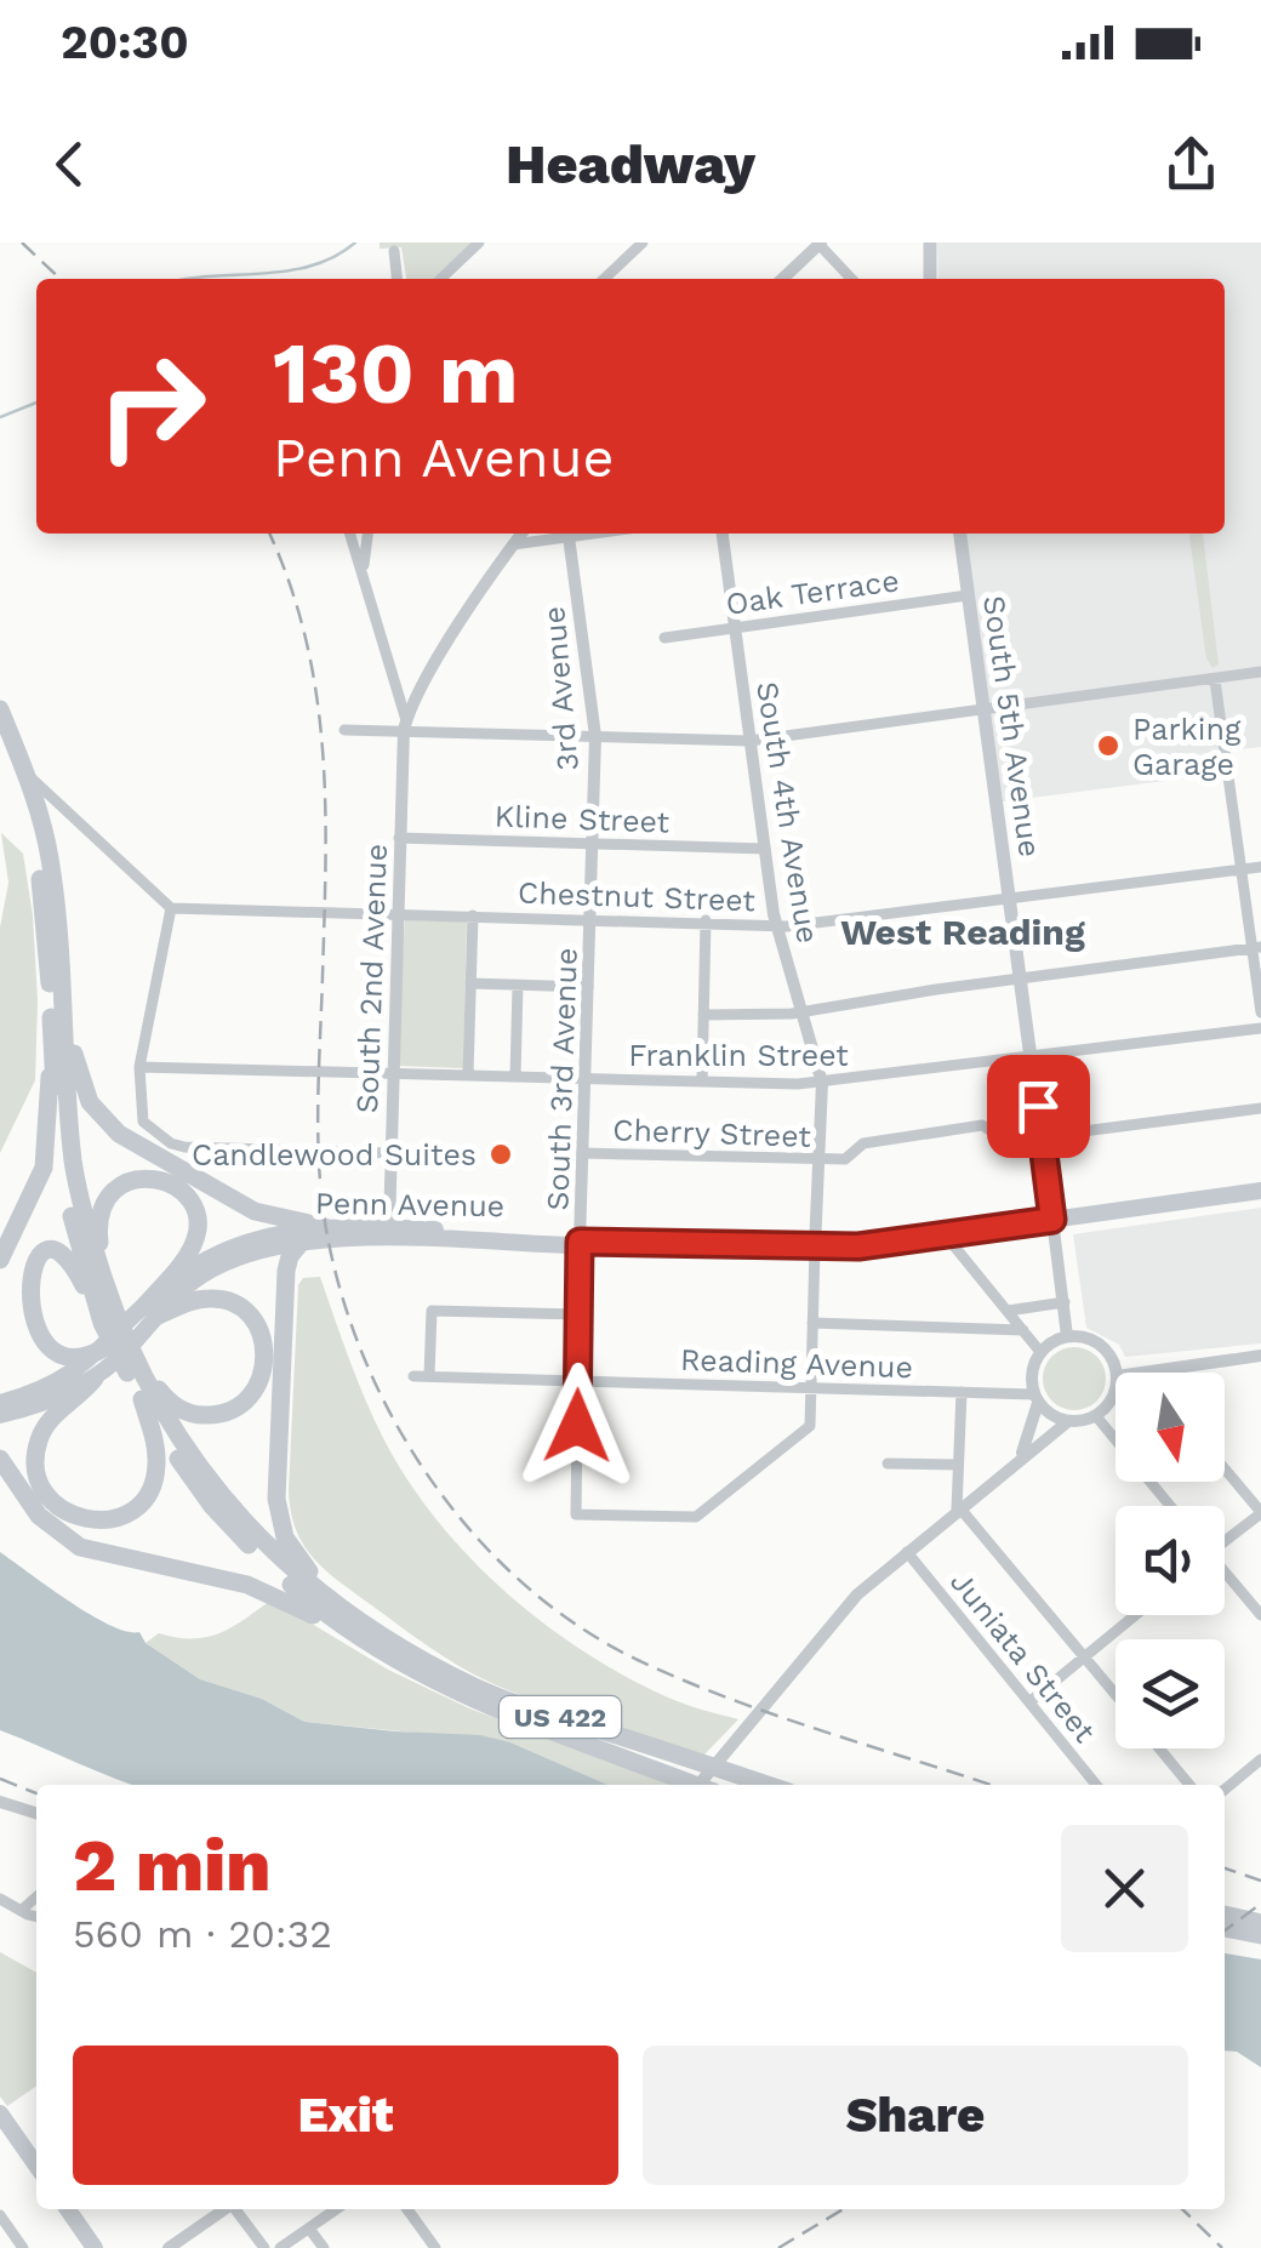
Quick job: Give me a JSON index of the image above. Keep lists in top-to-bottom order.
{
  "streets": {
    "highway": ["US 422"],
    "main road": ["South 5th Avenue", "Penn Avenue"],
    "street": [
      "Oak Terrace",
      "3rd Avenue",
      "South 4th Avenue",
      "Kline Street",
      "Chestnut Street",
      "South 2nd Avenue",
      "Franklin Street",
      "South 3rd Avenue",
      "Cherry Street",
      "Reading Avenue",
      "Juniata Street"
    ]
  },
  "crossings": [
    ["Oak Terrace", "South 5th Avenue"],
    ["Oak Terrace", "South 4th Avenue"],
    ["3rd Avenue", "Kline Street"],
    ["3rd Avenue", "Chestnut Street"],
    ["3rd Avenue", "South 3rd Avenue"],
    ["South 5th Avenue", "Chestnut Street"],
    ["South 5th Avenue", "Franklin Street"],
    ["South 5th Avenue", "Cherry Street"],
    ["South 5th Avenue", "Penn Avenue"],
    ["South 4th Avenue", "Kline Street"],
    ["South 4th Avenue", "Chestnut Street"],
    ["South 4th Avenue", "Franklin Street"],
    ["South 4th Avenue", "Cherry Street"],
    ["South 4th Avenue", "Penn Avenue"],
    ["Kline Street", "South 2nd Avenue"],
    ["Chestnut Street", "South 2nd Avenue"],
    ["Chestnut Street", "South 3rd Avenue"],
    ["South 2nd Avenue", "Franklin Street"],
    ["South 2nd Avenue", "Penn Avenue"],
    ["Franklin Street", "South 3rd Avenue"],
    ["South 3rd Avenue", "Cherry Street"],
    ["South 3rd Avenue", "Penn Avenue"]
  ],
  "districts": ["West Reading"],
  "places": ["Parking Garage", "Candlewood Suites"],
  "north": "bottom",
  "page": {
    "status": "20:30",
    "header": "Headway",
    "turn": ["130 m", "Penn Avenue"],
    "heading": ["2 min", "560 m · 20:32"],
    "buttons": ["Exit", "Share"]
  }
}
